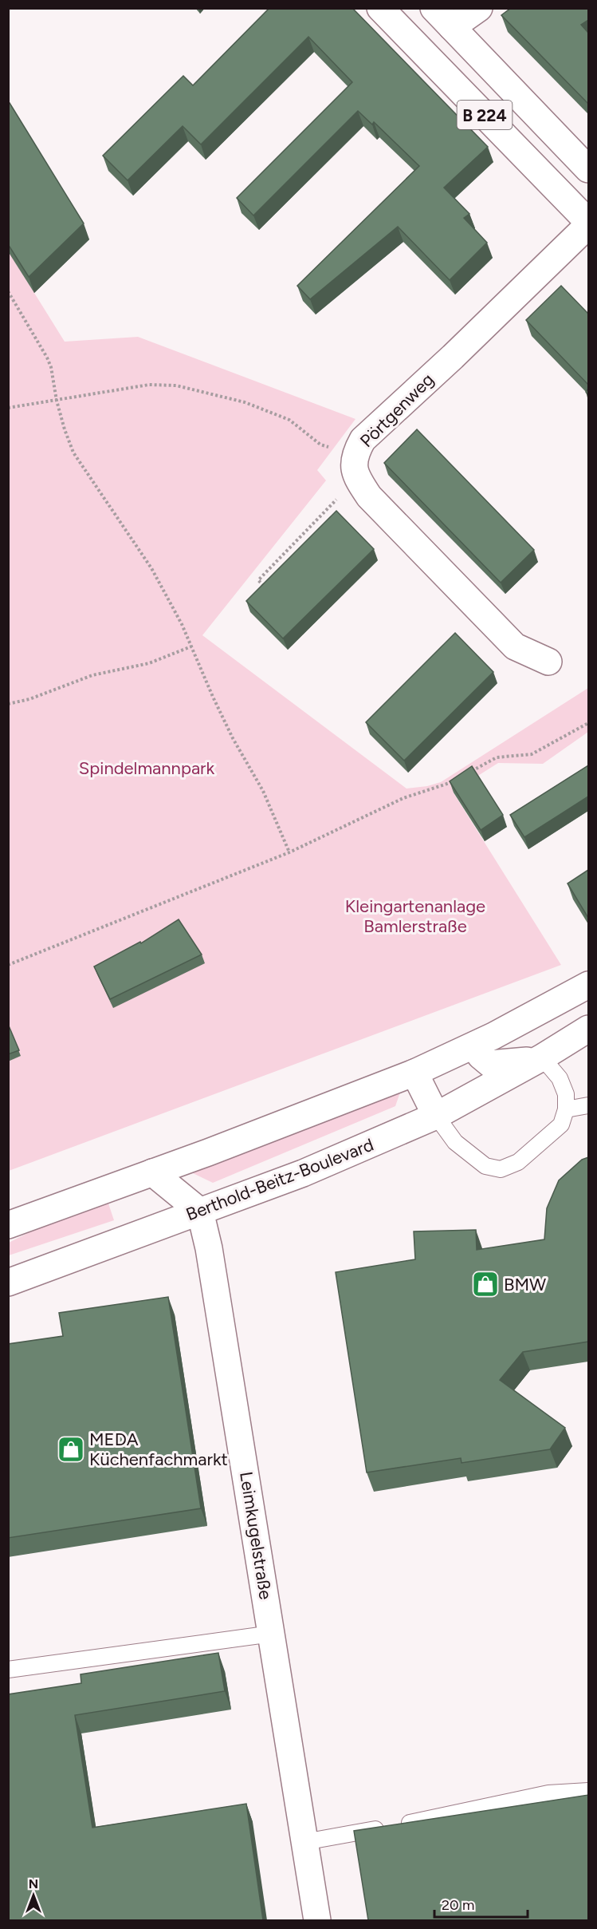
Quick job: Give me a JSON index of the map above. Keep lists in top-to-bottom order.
{
  "streets": {
    "main road": [
      "B 224",
      "Pörtgenweg",
      "Berthold-Beitz-Boulevard",
      "Leimkugelstraße"
    ]
  },
  "crossings": [
    ["B 224", "Pörtgenweg"],
    ["Berthold-Beitz-Boulevard", "Leimkugelstraße"]
  ],
  "parks": ["Spindelmannpark", "Kleingartenanlage Bamlerstraße"],
  "places": {
    "shop": ["BMW", "MEDA Küchenfachmarkt"]
  },
  "scale_bar": "20 m",
  "north": "top"
}
